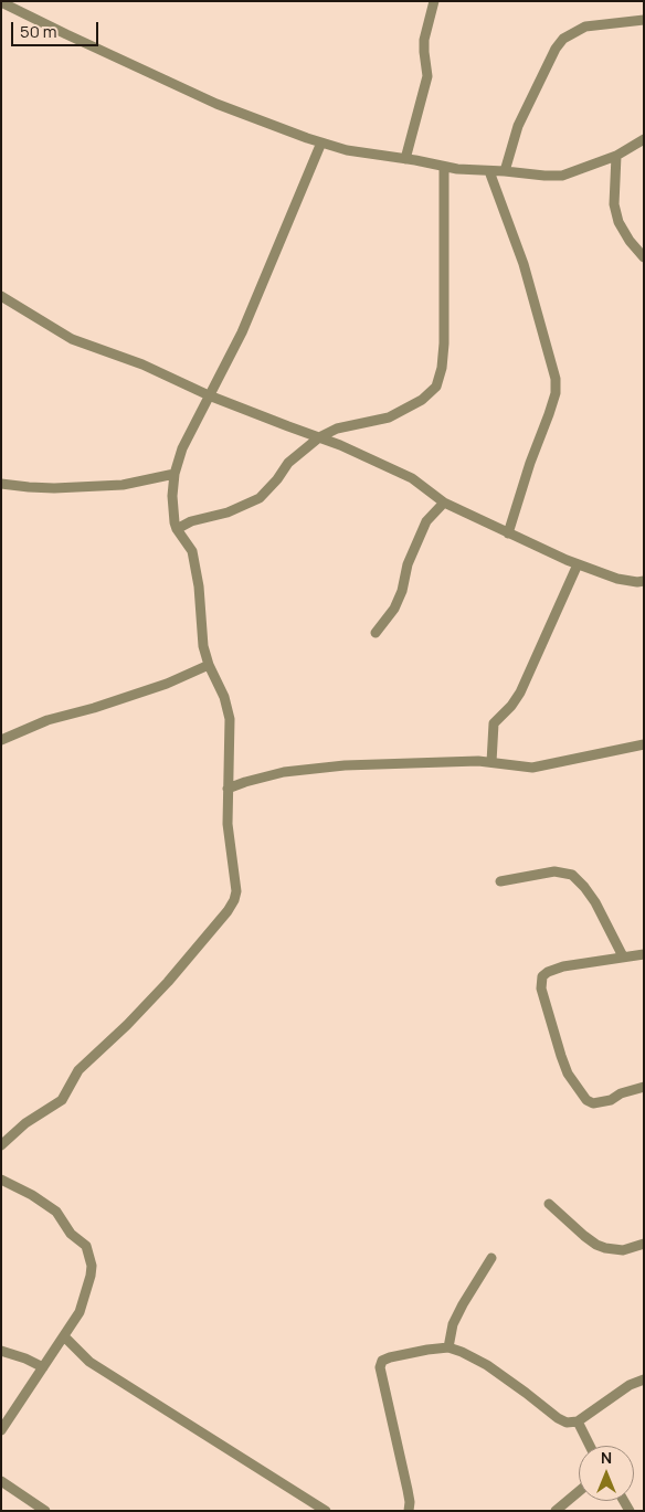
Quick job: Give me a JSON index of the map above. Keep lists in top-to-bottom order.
{
  "scale_bar": "50 m",
  "north": "top"
}
